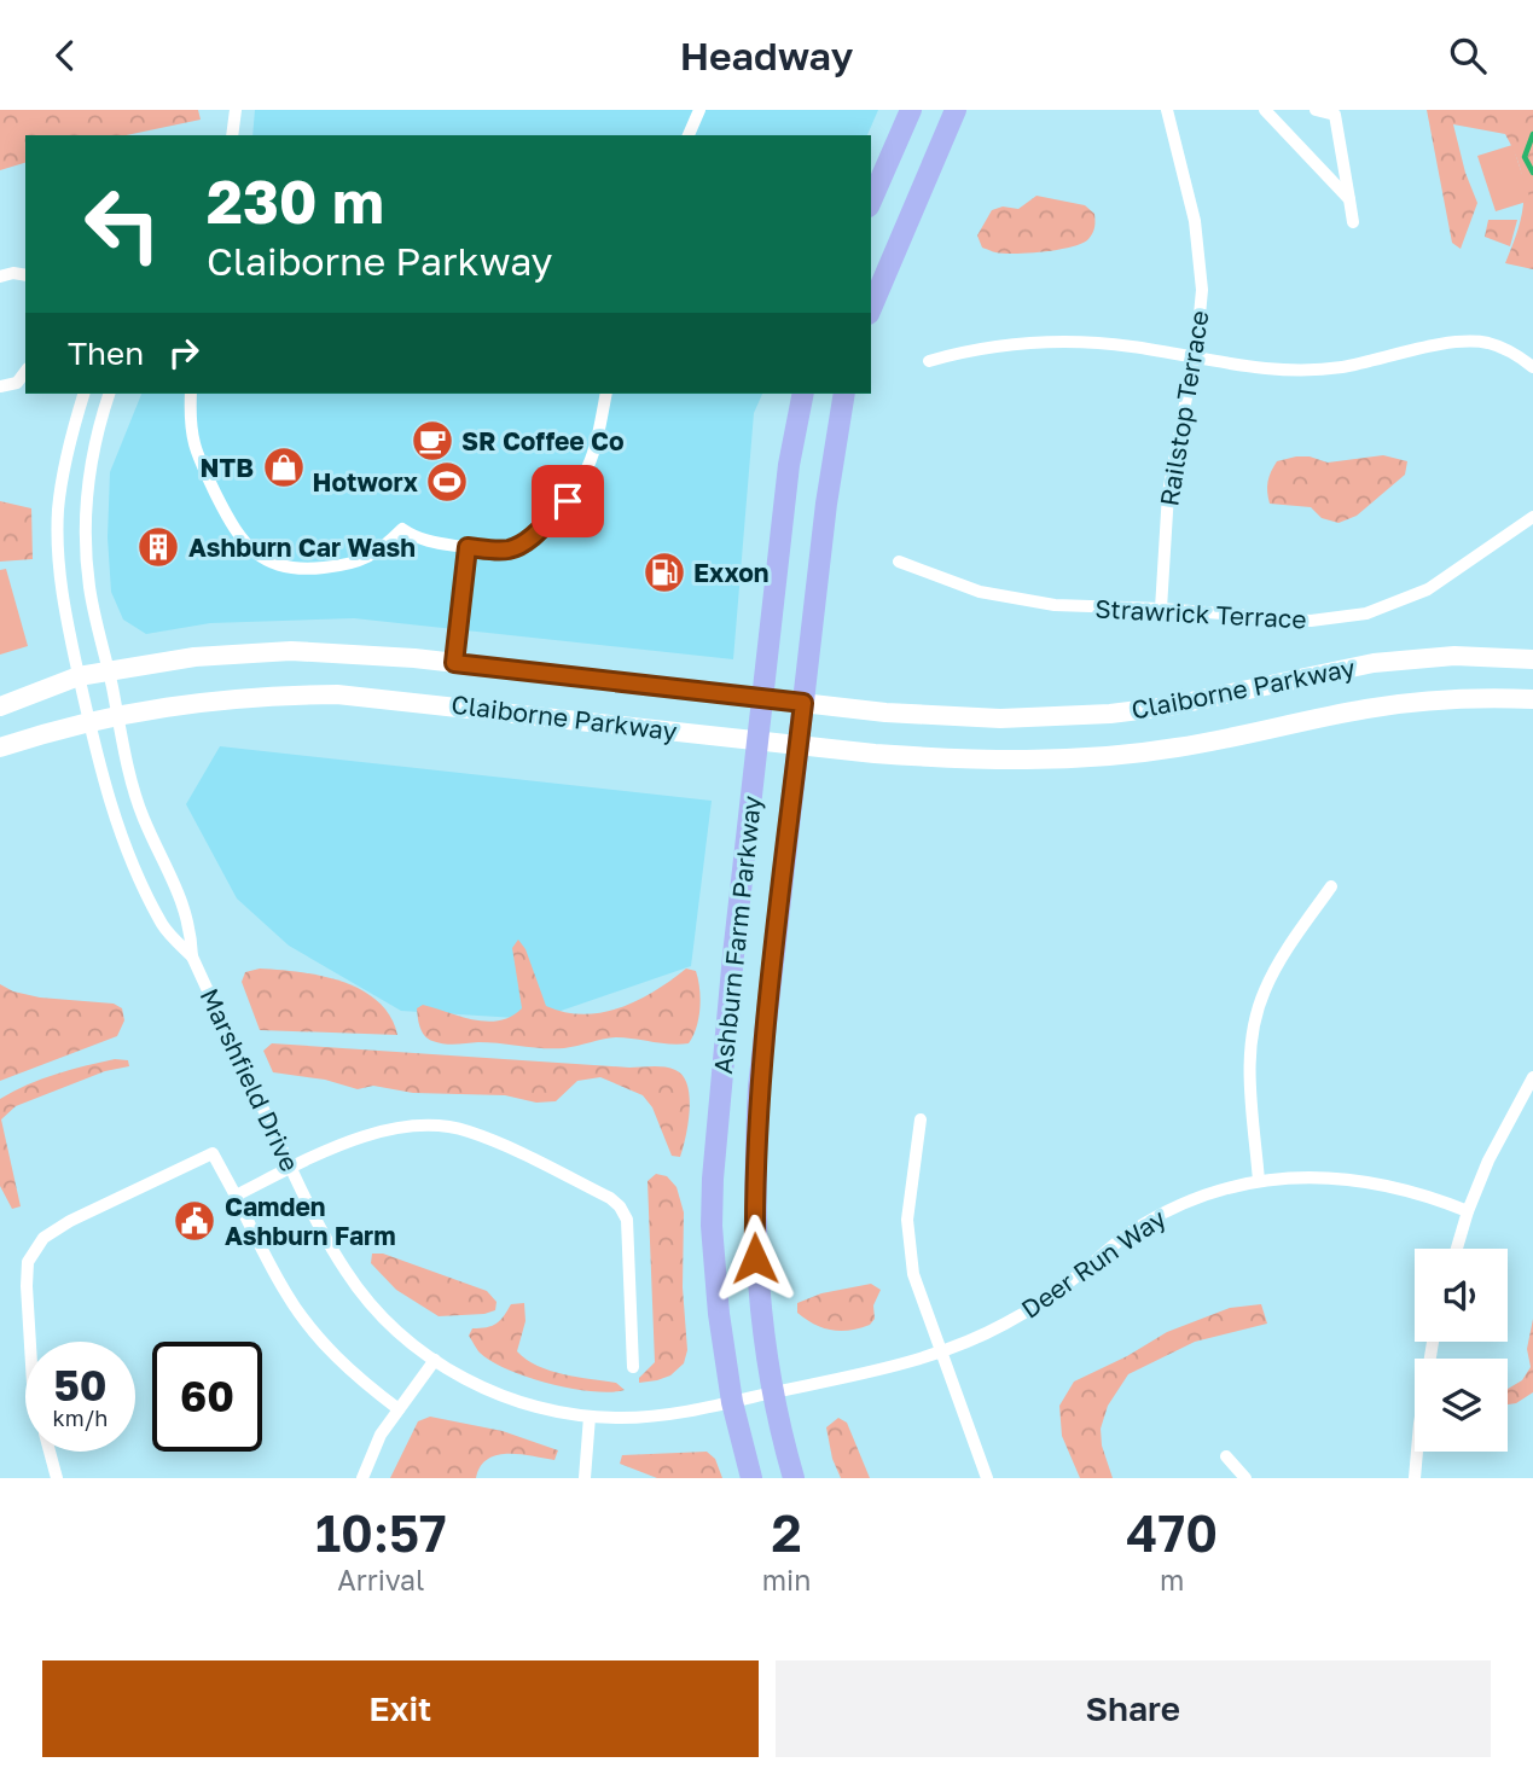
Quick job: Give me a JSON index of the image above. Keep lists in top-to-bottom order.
{
  "streets": {
    "main road": ["Claiborne Parkway", "Ashburn Farm Parkway"],
    "street": [
      "Railstop Terrace",
      "Strawrick Terrace",
      "Marshfield Drive",
      "Deer Run Way"
    ]
  },
  "crossings": [
    ["Railstop Terrace", "Strawrick Terrace"],
    ["Claiborne Parkway", "Ashburn Farm Parkway"],
    ["Claiborne Parkway", "Marshfield Drive"],
    ["Ashburn Farm Parkway", "Marshfield Drive"],
    ["Ashburn Farm Parkway", "Deer Run Way"],
    ["Marshfield Drive", "Deer Run Way"]
  ],
  "places": {
    "cafe": ["SR Coffee Co"],
    "shop": ["NTB"],
    "sports": ["Hotworx"],
    "building": ["Ashburn Car Wash"],
    "fuel station": ["Exxon"],
    "public building": ["Camden Ashburn Farm"]
  },
  "page": {
    "header": "Headway",
    "turn": ["230 m", "Claiborne Parkway"],
    "then": "Then",
    "speed": "50 km/h",
    "limit": "60",
    "eta": [
      "10:57",
      "Arrival",
      "2",
      "min",
      "470",
      "m"
    ],
    "buttons": ["Exit", "Share"]
  }
}
